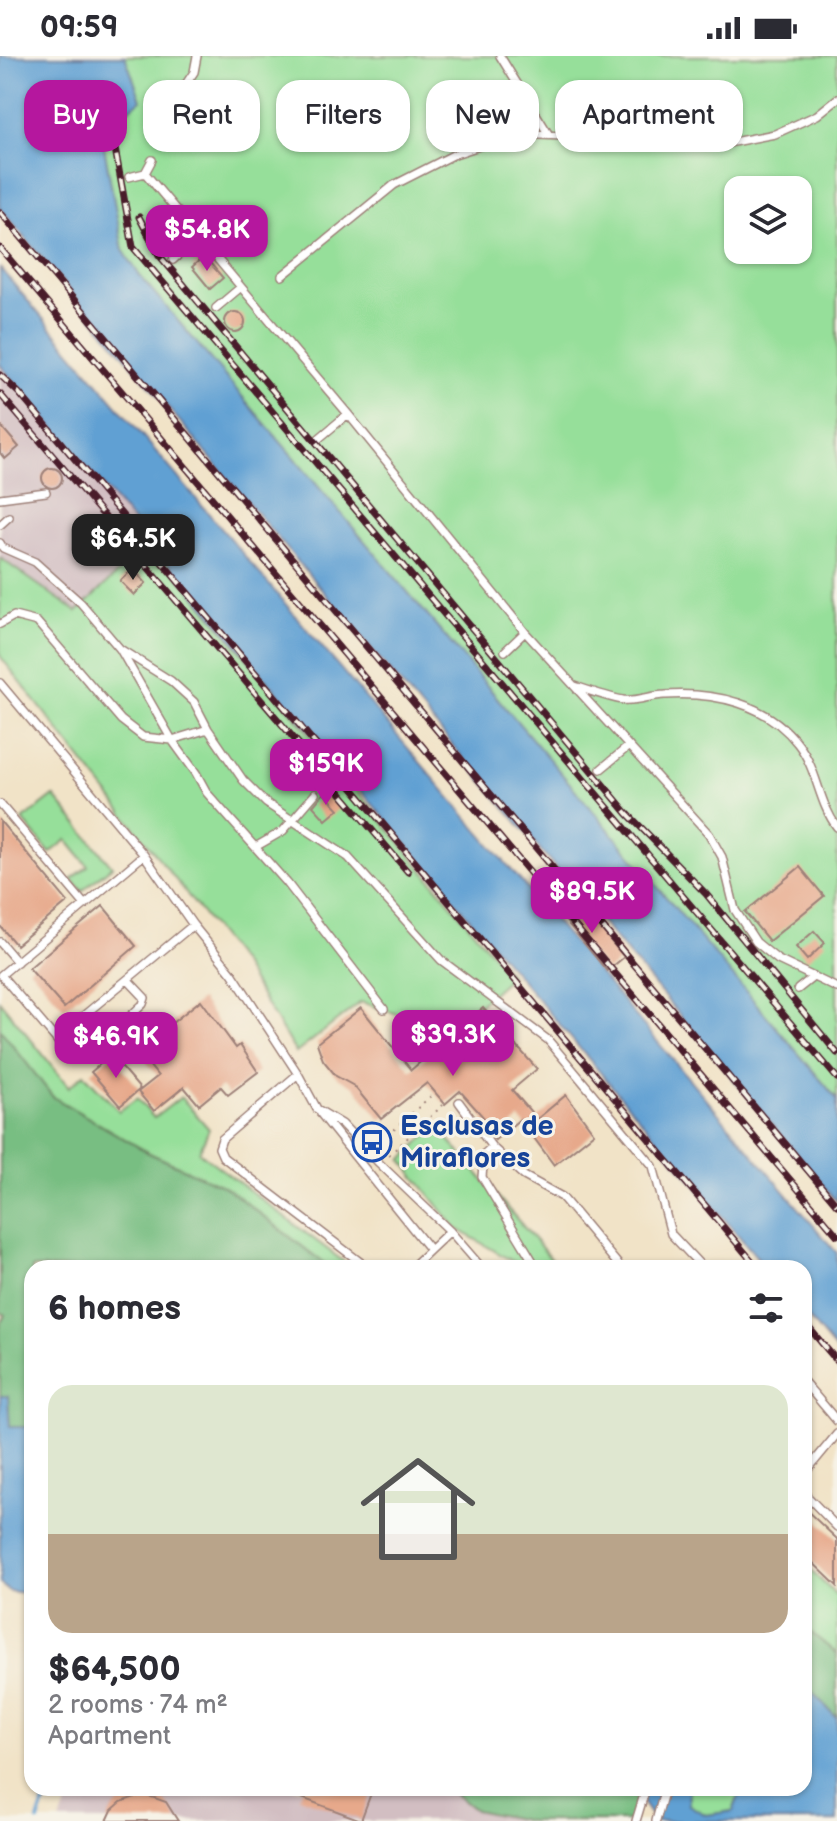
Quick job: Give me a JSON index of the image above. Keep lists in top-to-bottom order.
{
  "places": {
    "bus stop": ["Esclusas de Miraflores"]
  },
  "page": {
    "status": "09:59",
    "chip": [
      "Buy",
      "Rent",
      "Filters",
      "New",
      "Apartment"
    ],
    "price": [
      "$54.8K",
      "$64.5K",
      "$159K",
      "$89.5K",
      "$39.3K",
      "$46.9K"
    ],
    "heading": "6 homes",
    "list": [
      {
        "name": "$64,500",
        "note": "2 rooms · 74 m² · Apartment"
      }
    ]
  }
}
